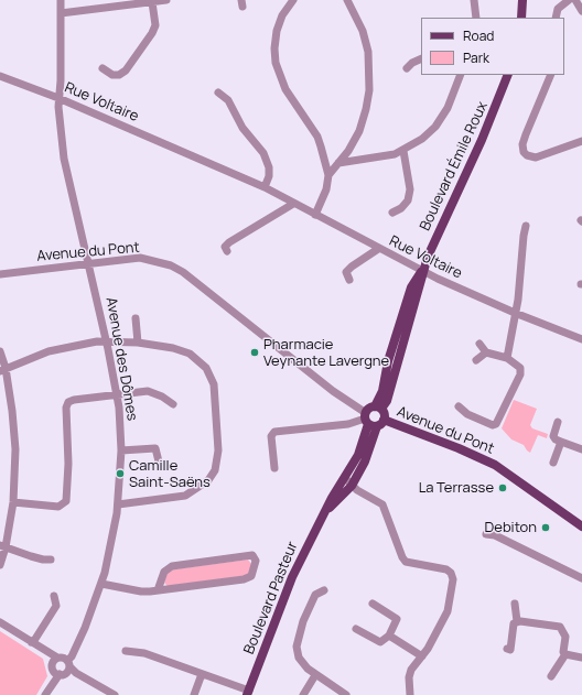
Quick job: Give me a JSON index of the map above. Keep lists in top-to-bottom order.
{
  "streets": {
    "main road": ["Boulevard Émile Roux", "Avenue du Pont", "Boulevard Pasteur"],
    "street": ["Rue Voltaire", "Avenue des Dômes"]
  },
  "crossings": [
    ["Rue Voltaire", "Boulevard Émile Roux"],
    ["Rue Voltaire", "Avenue des Dômes"],
    ["Avenue du Pont", "Avenue des Dômes"],
    ["Avenue du Pont", "Boulevard Pasteur"]
  ],
  "places": [
    "Pharmacie Veynante Lavergne",
    "Camille Saint-Saëns",
    "La Terrasse",
    "Debiton"
  ],
  "legend": ["Road", "Park"]
}
